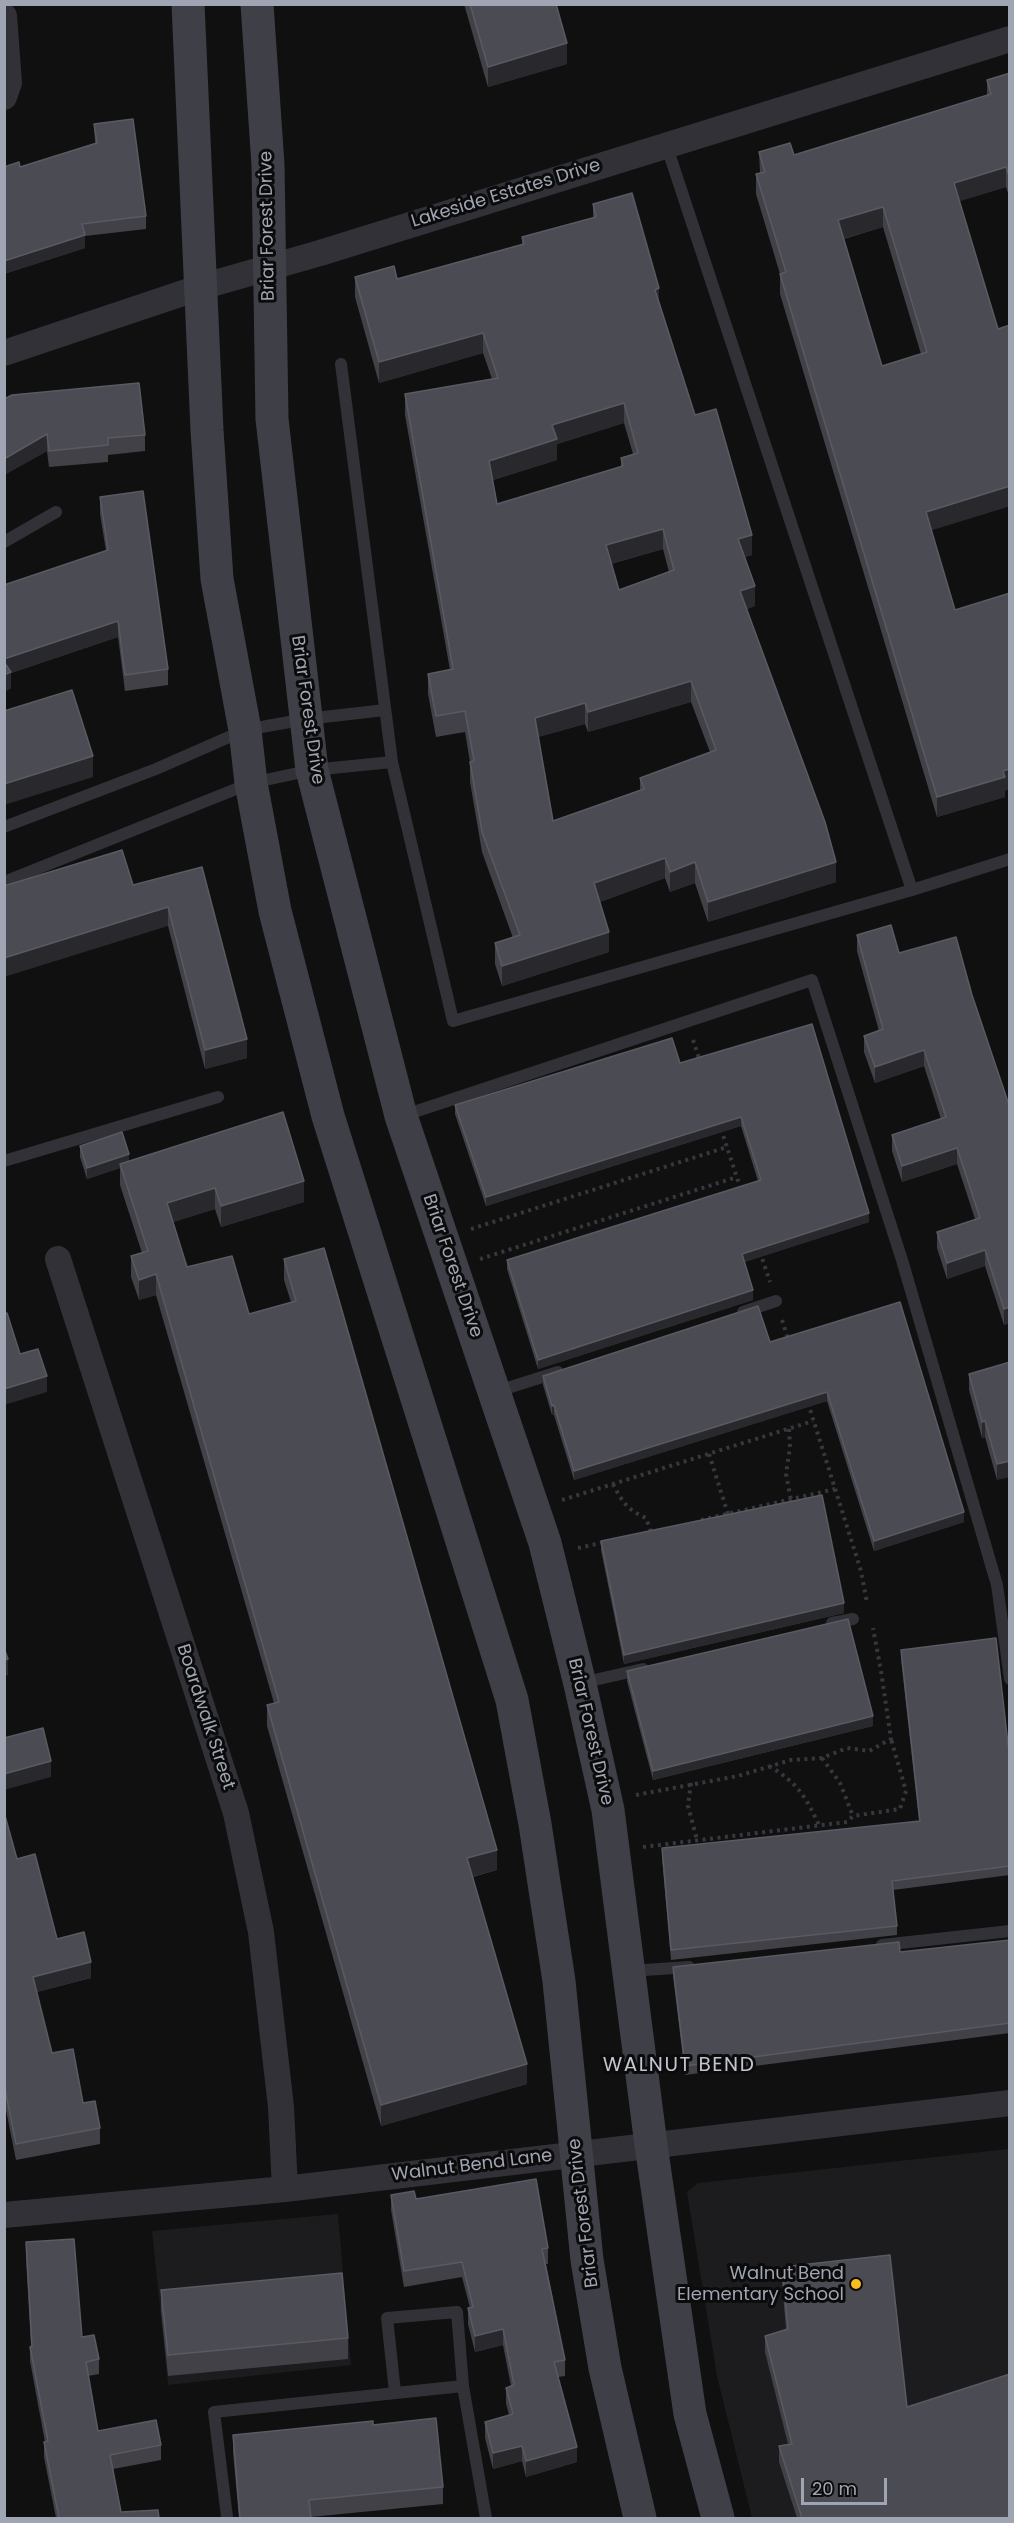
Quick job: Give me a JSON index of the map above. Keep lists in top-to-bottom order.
{
  "streets": {
    "main road": ["Briar Forest Drive"],
    "street": ["Lakeside Estates Drive", "Boardwalk Street", "Walnut Bend Lane"]
  },
  "crossings": [
    ["Lakeside Estates Drive", "Briar Forest Drive"],
    ["Briar Forest Drive", "Walnut Bend Lane"],
    ["Boardwalk Street", "Walnut Bend Lane"]
  ],
  "districts": ["WALNUT BEND"],
  "places": ["Walnut Bend Elementary School"],
  "scale_bar": "20 m"
}
